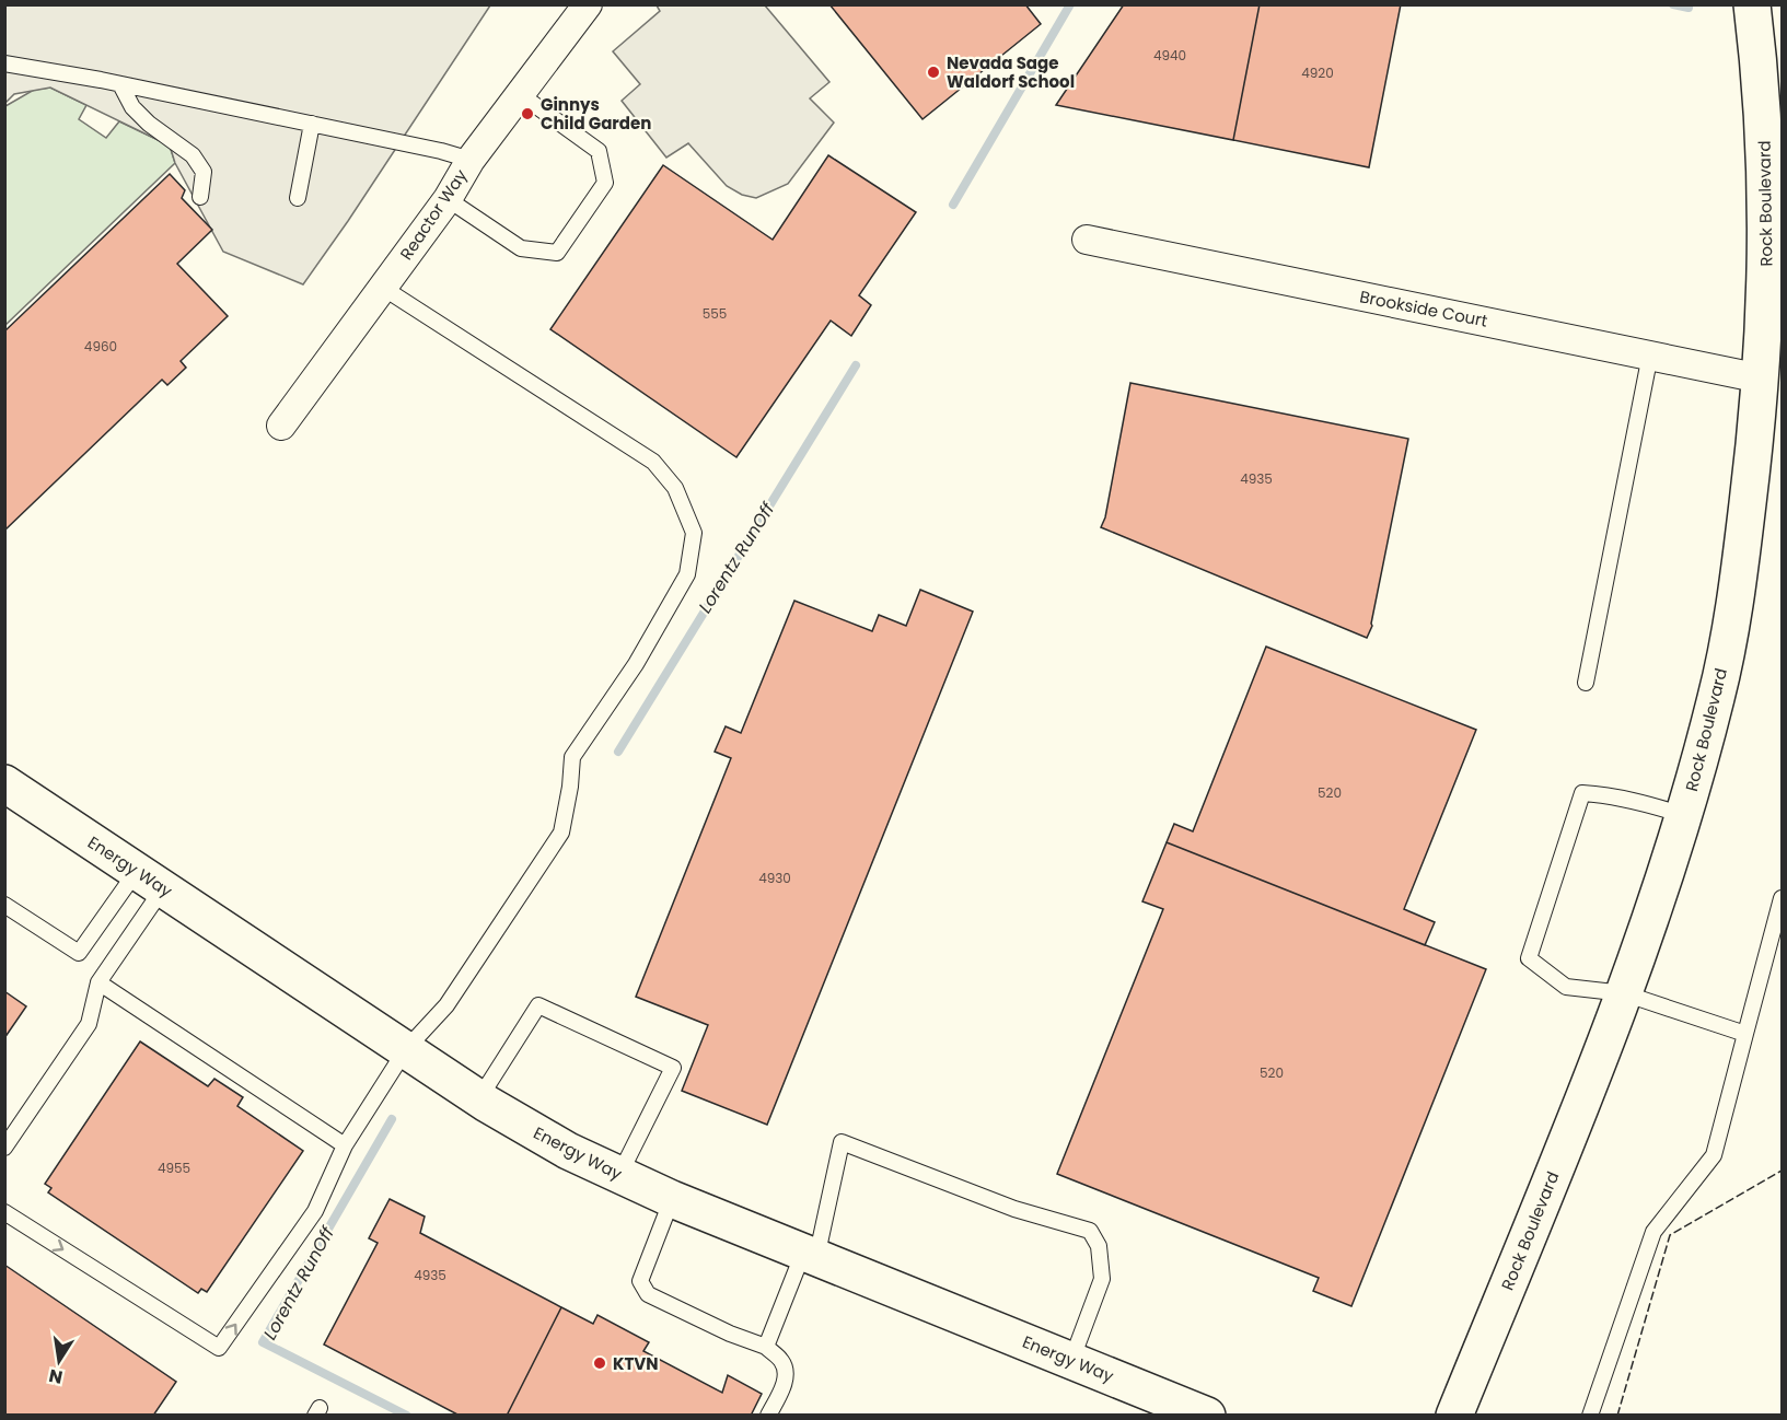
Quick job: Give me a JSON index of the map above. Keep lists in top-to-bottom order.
{
  "streets": {
    "main road": ["Rock Boulevard", "Energy Way"],
    "street": ["Reactor Way", "Brookside Court"]
  },
  "crossings": [
    ["Rock Boulevard", "Brookside Court"]
  ],
  "water": ["Lorentz RunOff"],
  "places": ["Nevada Sage Waldorf School", "Ginnys Child Garden", "KTVN"],
  "house_numbers": [
    "4940",
    "4920",
    "555",
    "4960",
    "4935",
    "520",
    "4930",
    "520",
    "4955",
    "4935"
  ],
  "north": "bottom"
}
